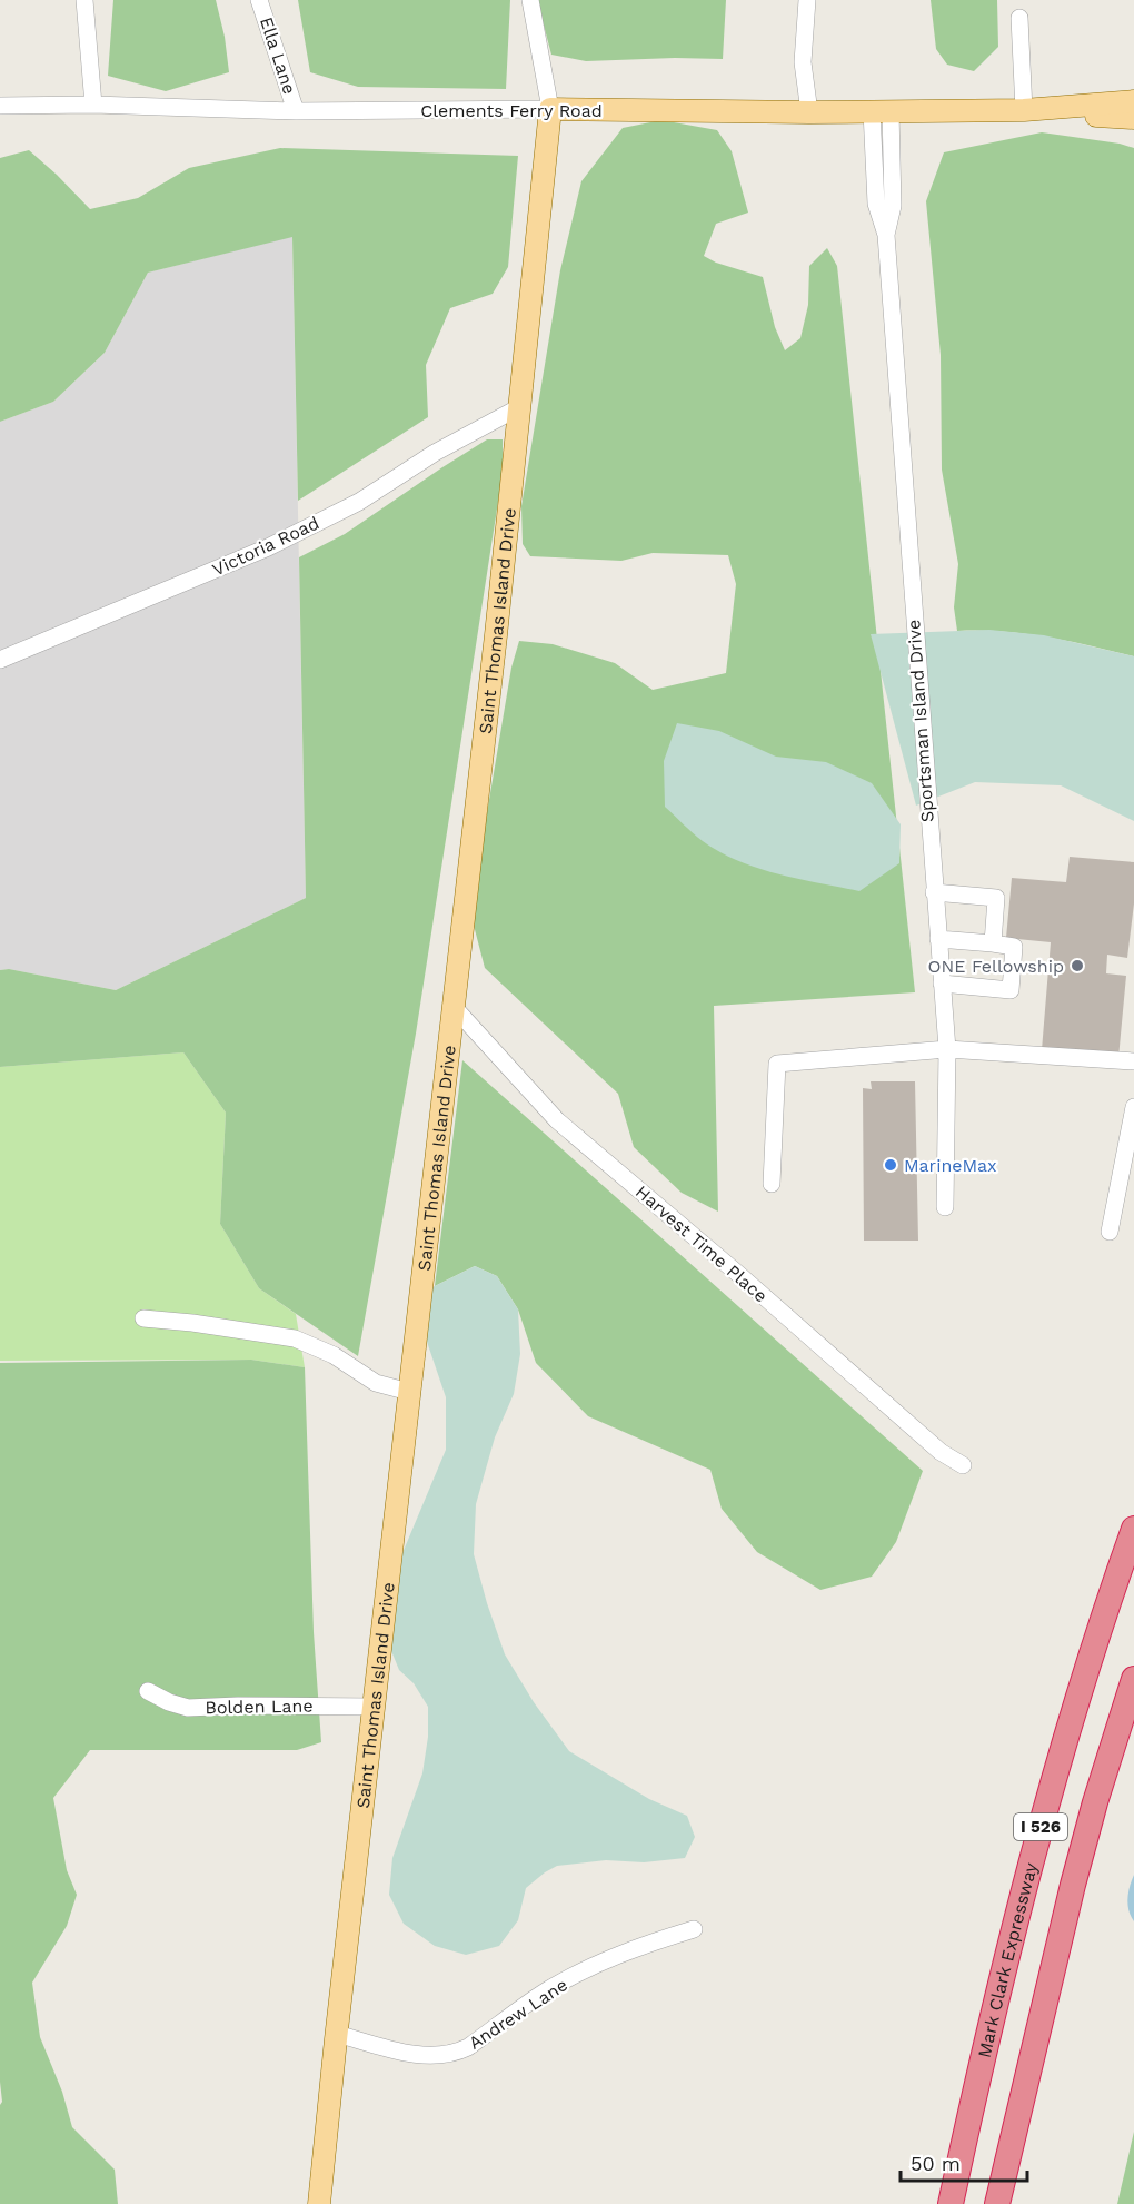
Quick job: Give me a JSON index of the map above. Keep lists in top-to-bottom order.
{
  "streets": {
    "highway": ["I 526", "Mark Clark Expressway"],
    "main road": ["Clements Ferry Road", "Saint Thomas Island Drive"],
    "street": [
      "Ella Lane",
      "Victoria Road",
      "Sportsman Island Drive",
      "Harvest Time Place",
      "Bolden Lane",
      "Andrew Lane"
    ]
  },
  "crossings": [
    ["Ella Lane", "Clements Ferry Road"],
    ["Clements Ferry Road", "Saint Thomas Island Drive"],
    ["Clements Ferry Road", "Sportsman Island Drive"],
    ["Victoria Road", "Saint Thomas Island Drive"],
    ["Saint Thomas Island Drive", "Harvest Time Place"],
    ["Saint Thomas Island Drive", "Bolden Lane"],
    ["Saint Thomas Island Drive", "Andrew Lane"]
  ],
  "places": ["ONE Fellowship", "MarineMax"],
  "scale_bar": "50 m"
}
